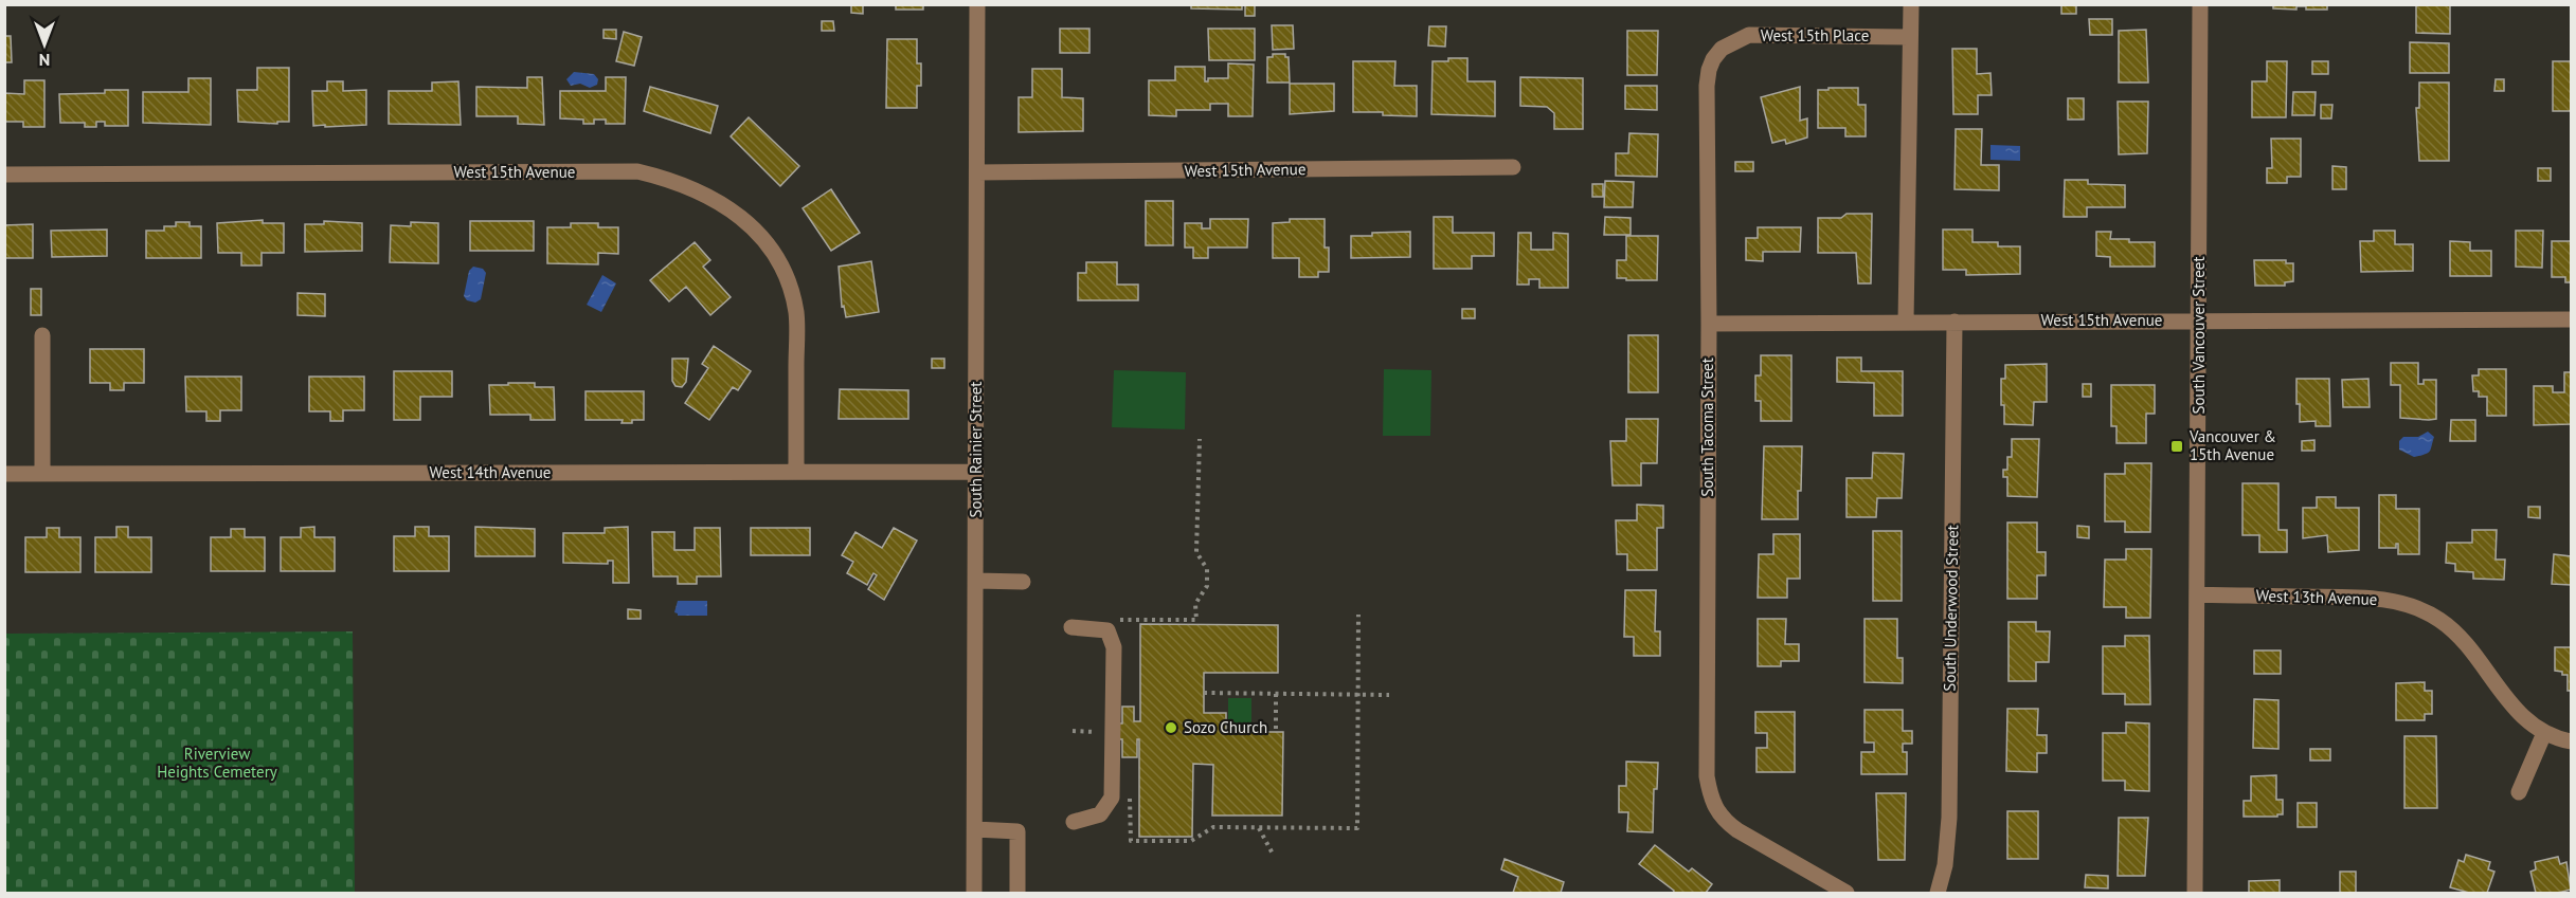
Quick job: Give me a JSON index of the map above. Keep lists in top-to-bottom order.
{
  "streets": {
    "street": [
      "West 15th Place",
      "West 15th Avenue",
      "South Vancouver Street",
      "South Tacoma Street",
      "South Rainier Street",
      "West 14th Avenue",
      "West 13th Avenue",
      "South Underwood Street"
    ]
  },
  "crossings": [
    ["West 15th Place", "South Tacoma Street"],
    ["West 15th Avenue", "South Vancouver Street"],
    ["West 15th Avenue", "South Tacoma Street"],
    ["West 15th Avenue", "South Rainier Street"],
    ["West 15th Avenue", "West 14th Avenue"],
    ["West 15th Avenue", "South Underwood Street"],
    ["South Vancouver Street", "West 13th Avenue"],
    ["South Rainier Street", "West 14th Avenue"]
  ],
  "parks": ["Riverview Heights Cemetery"],
  "places": {
    "transit": ["Vancouver & 15th Avenue"],
    "other": ["Sozo Church"]
  },
  "north": "bottom"
}
